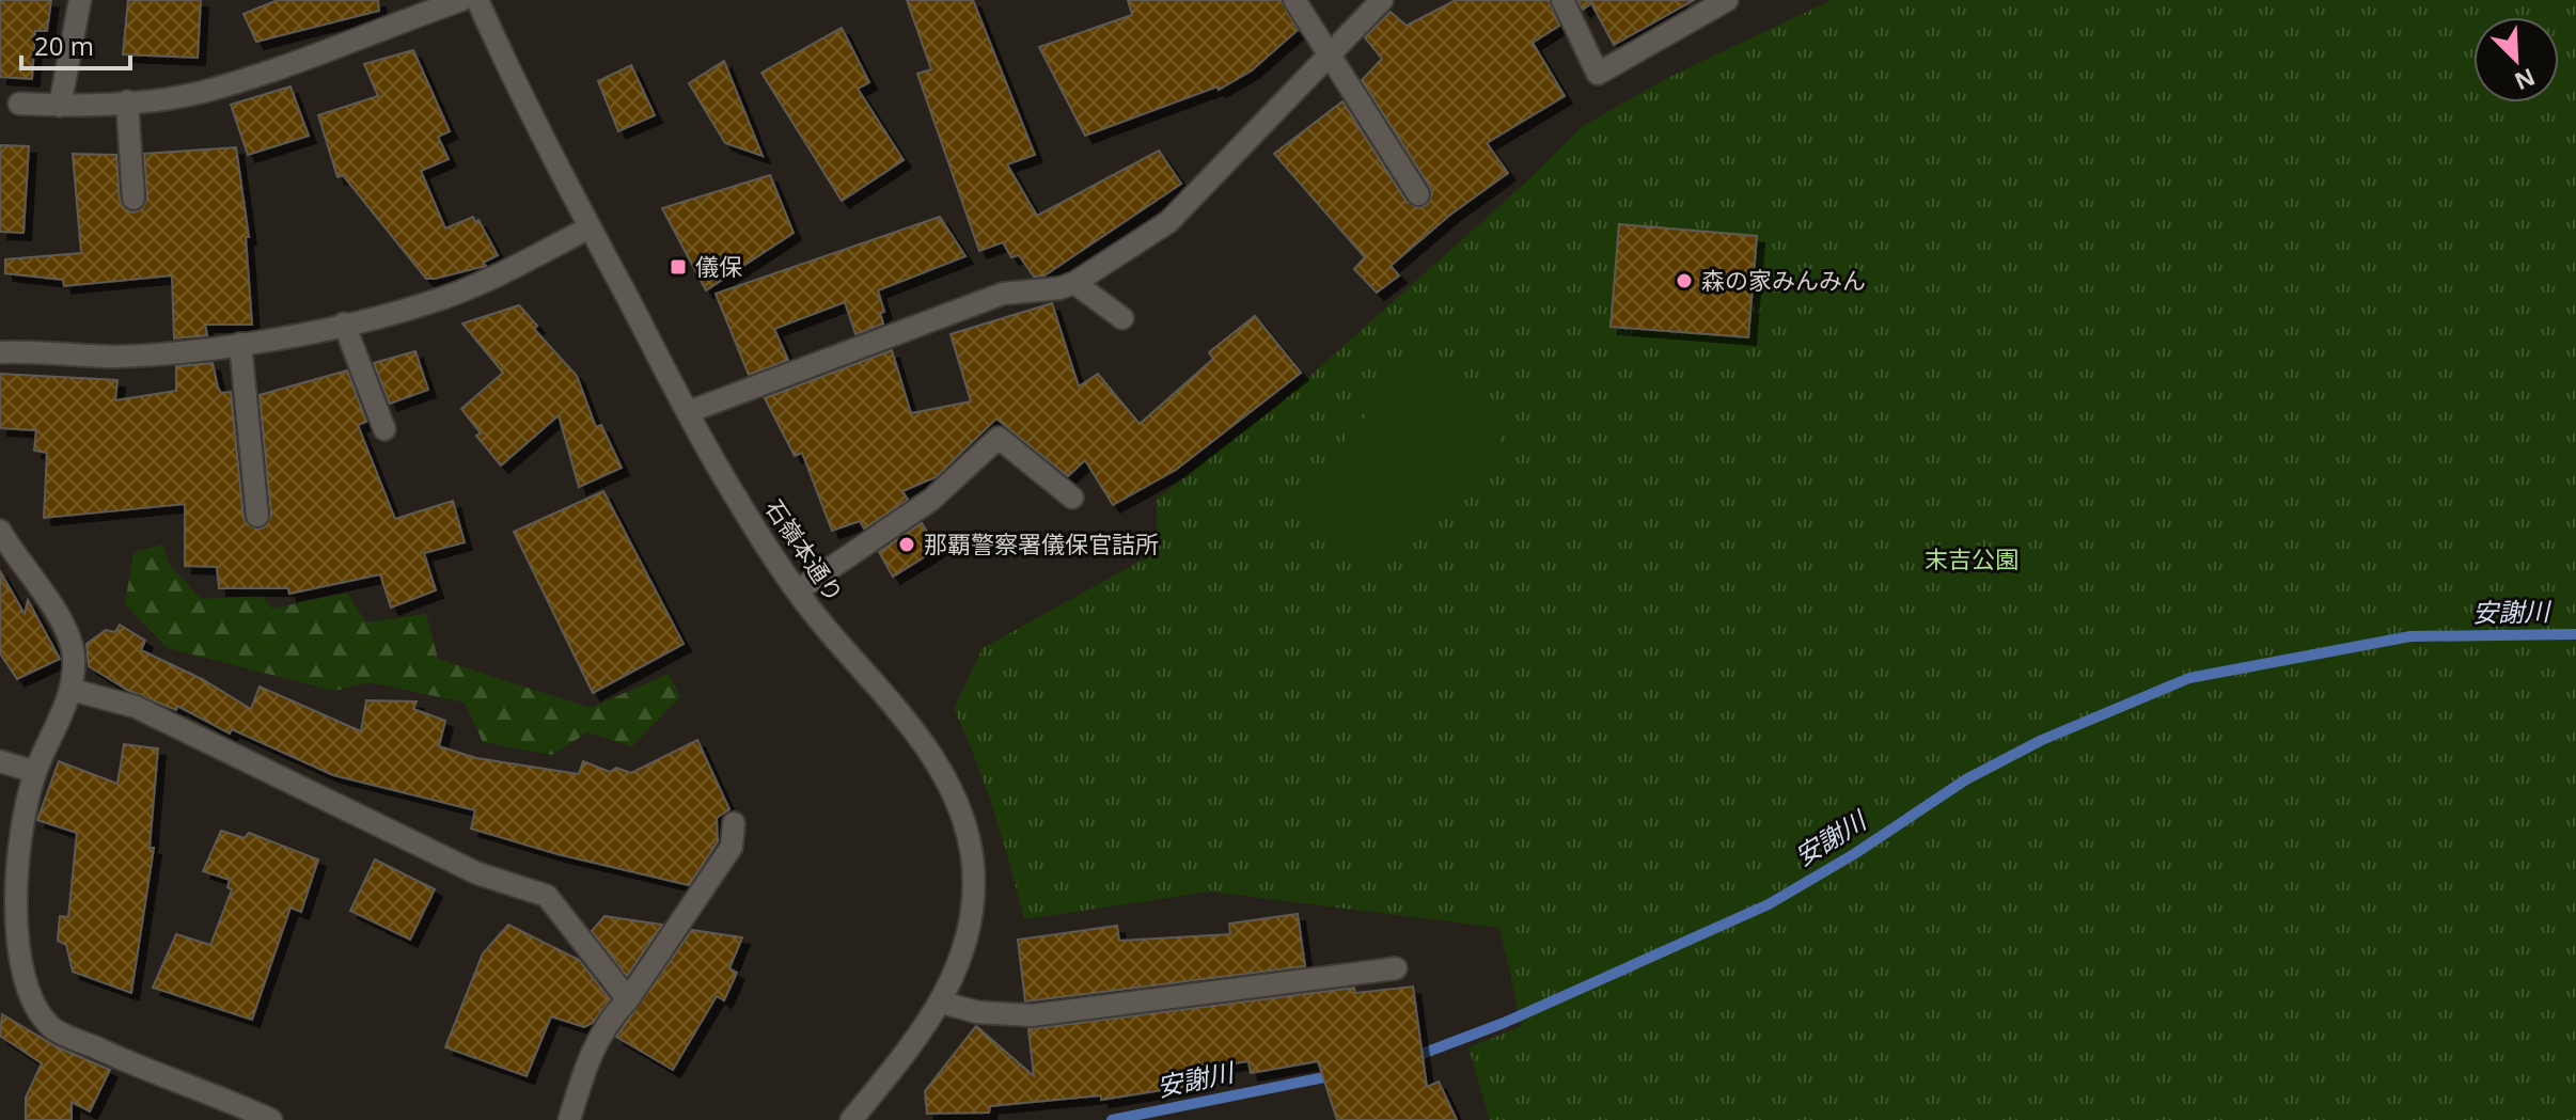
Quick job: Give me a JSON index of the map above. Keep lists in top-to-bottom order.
{
  "streets": {
    "street": ["石嶺本通り"]
  },
  "water": ["安謝川"],
  "parks": ["末吉公園"],
  "places": {
    "transit": ["儀保"],
    "other": ["森の家みんみん", "那覇警察署儀保官詰所"]
  },
  "scale_bar": "20 m",
  "north": "bottom right"
}
